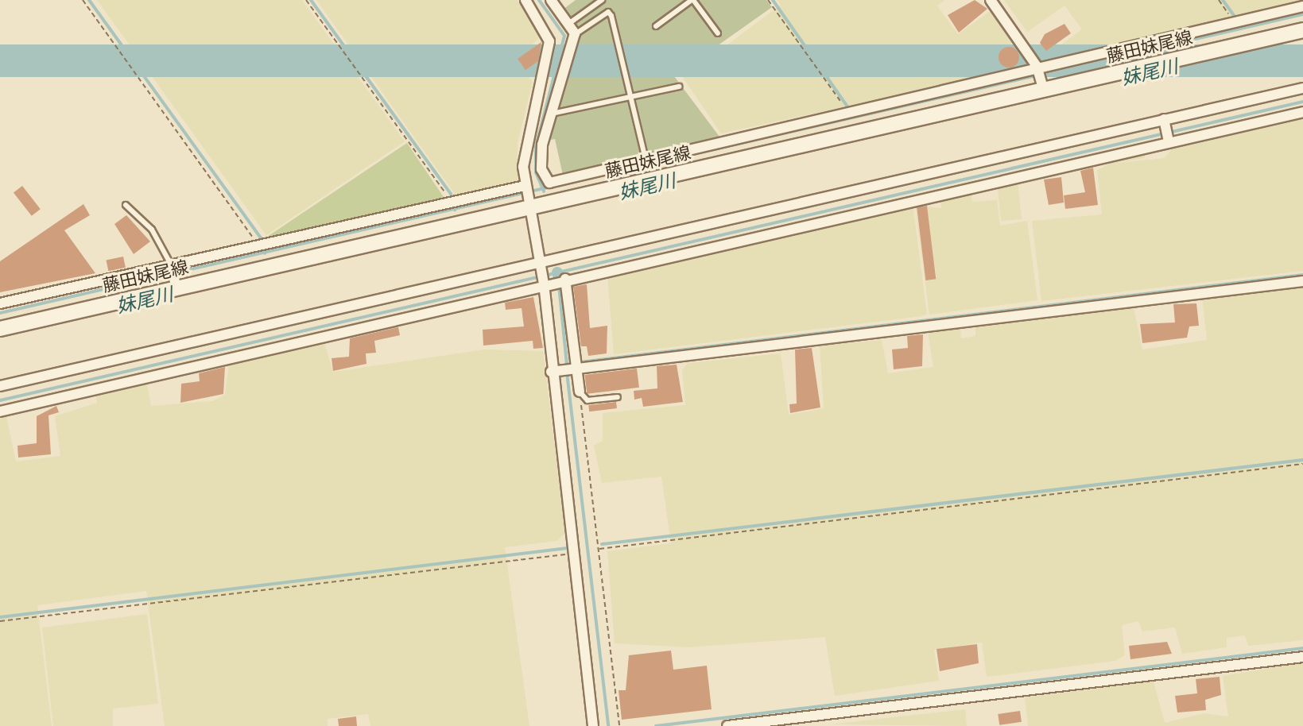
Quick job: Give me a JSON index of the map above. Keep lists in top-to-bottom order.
{
  "streets": {
    "main road": ["藤田妹尾線"]
  },
  "water": ["妹尾川"]
}
